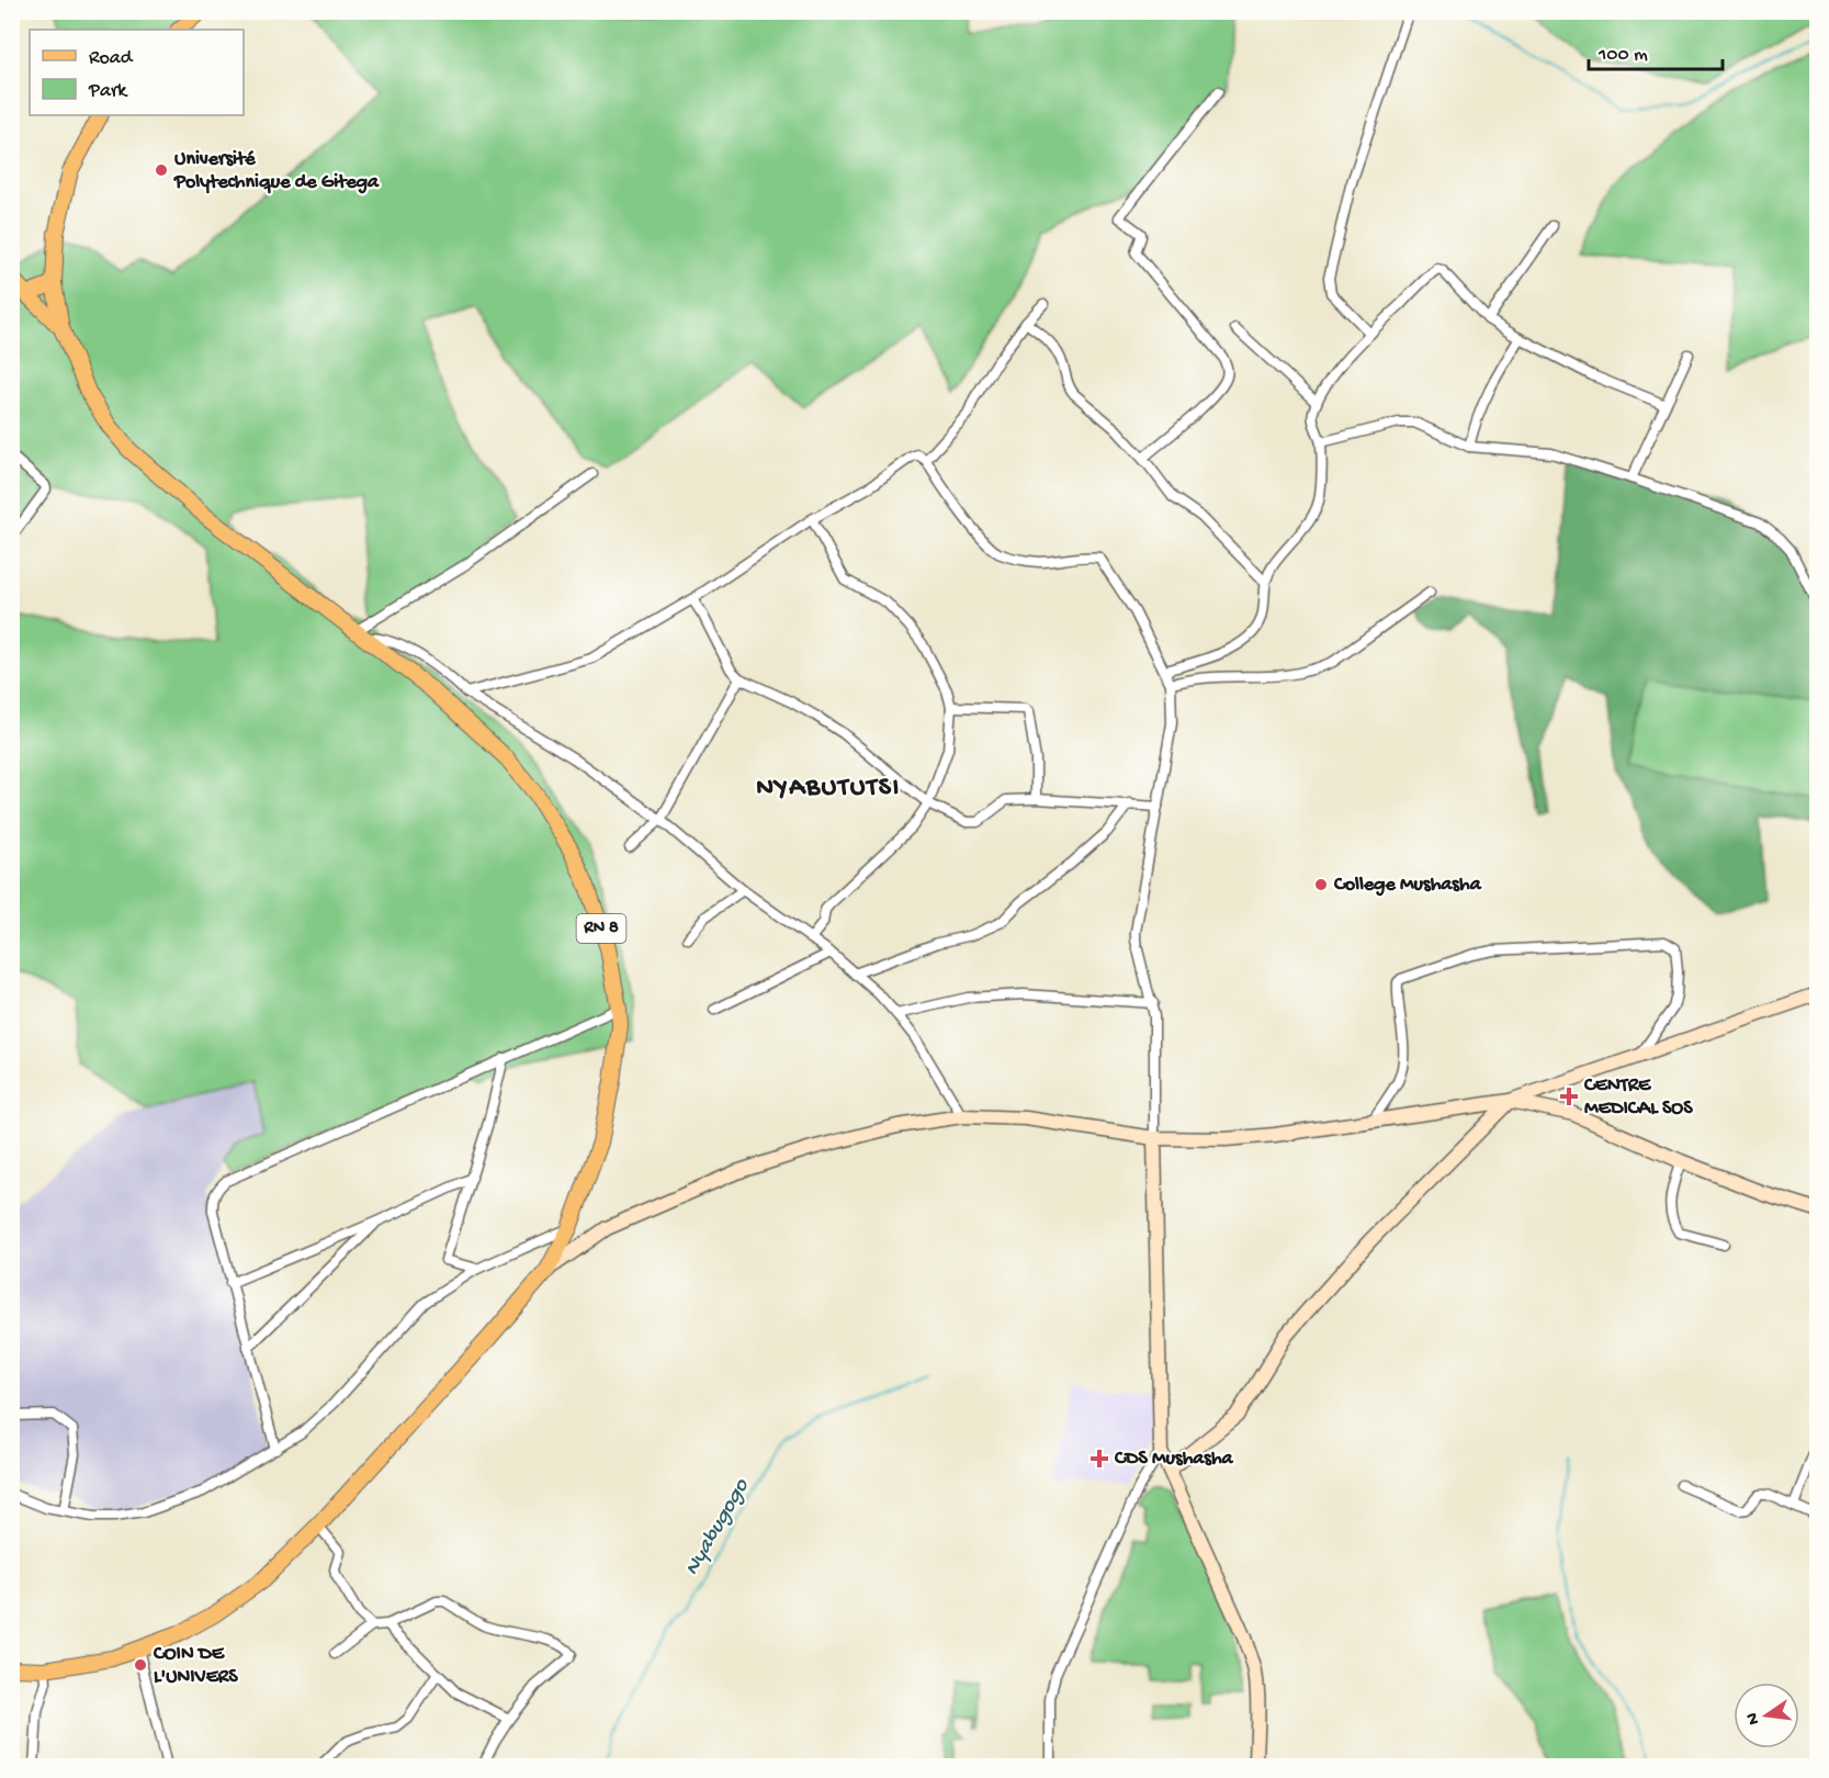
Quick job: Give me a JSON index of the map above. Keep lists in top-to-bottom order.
{
  "streets": {
    "main road": ["RN 8"]
  },
  "districts": ["NYABUTUTSI"],
  "water": ["Nyabugogo"],
  "places": {
    "other": ["Université Polytechnique de Gitega", "College Mushasha", "COIN DE L'UNIVERS"],
    "health": ["CENTRE MEDICAL SOS", "CDS Mushasha"]
  },
  "legend": ["Road", "Park"],
  "scale_bar": "100 m",
  "north": "left"
}
